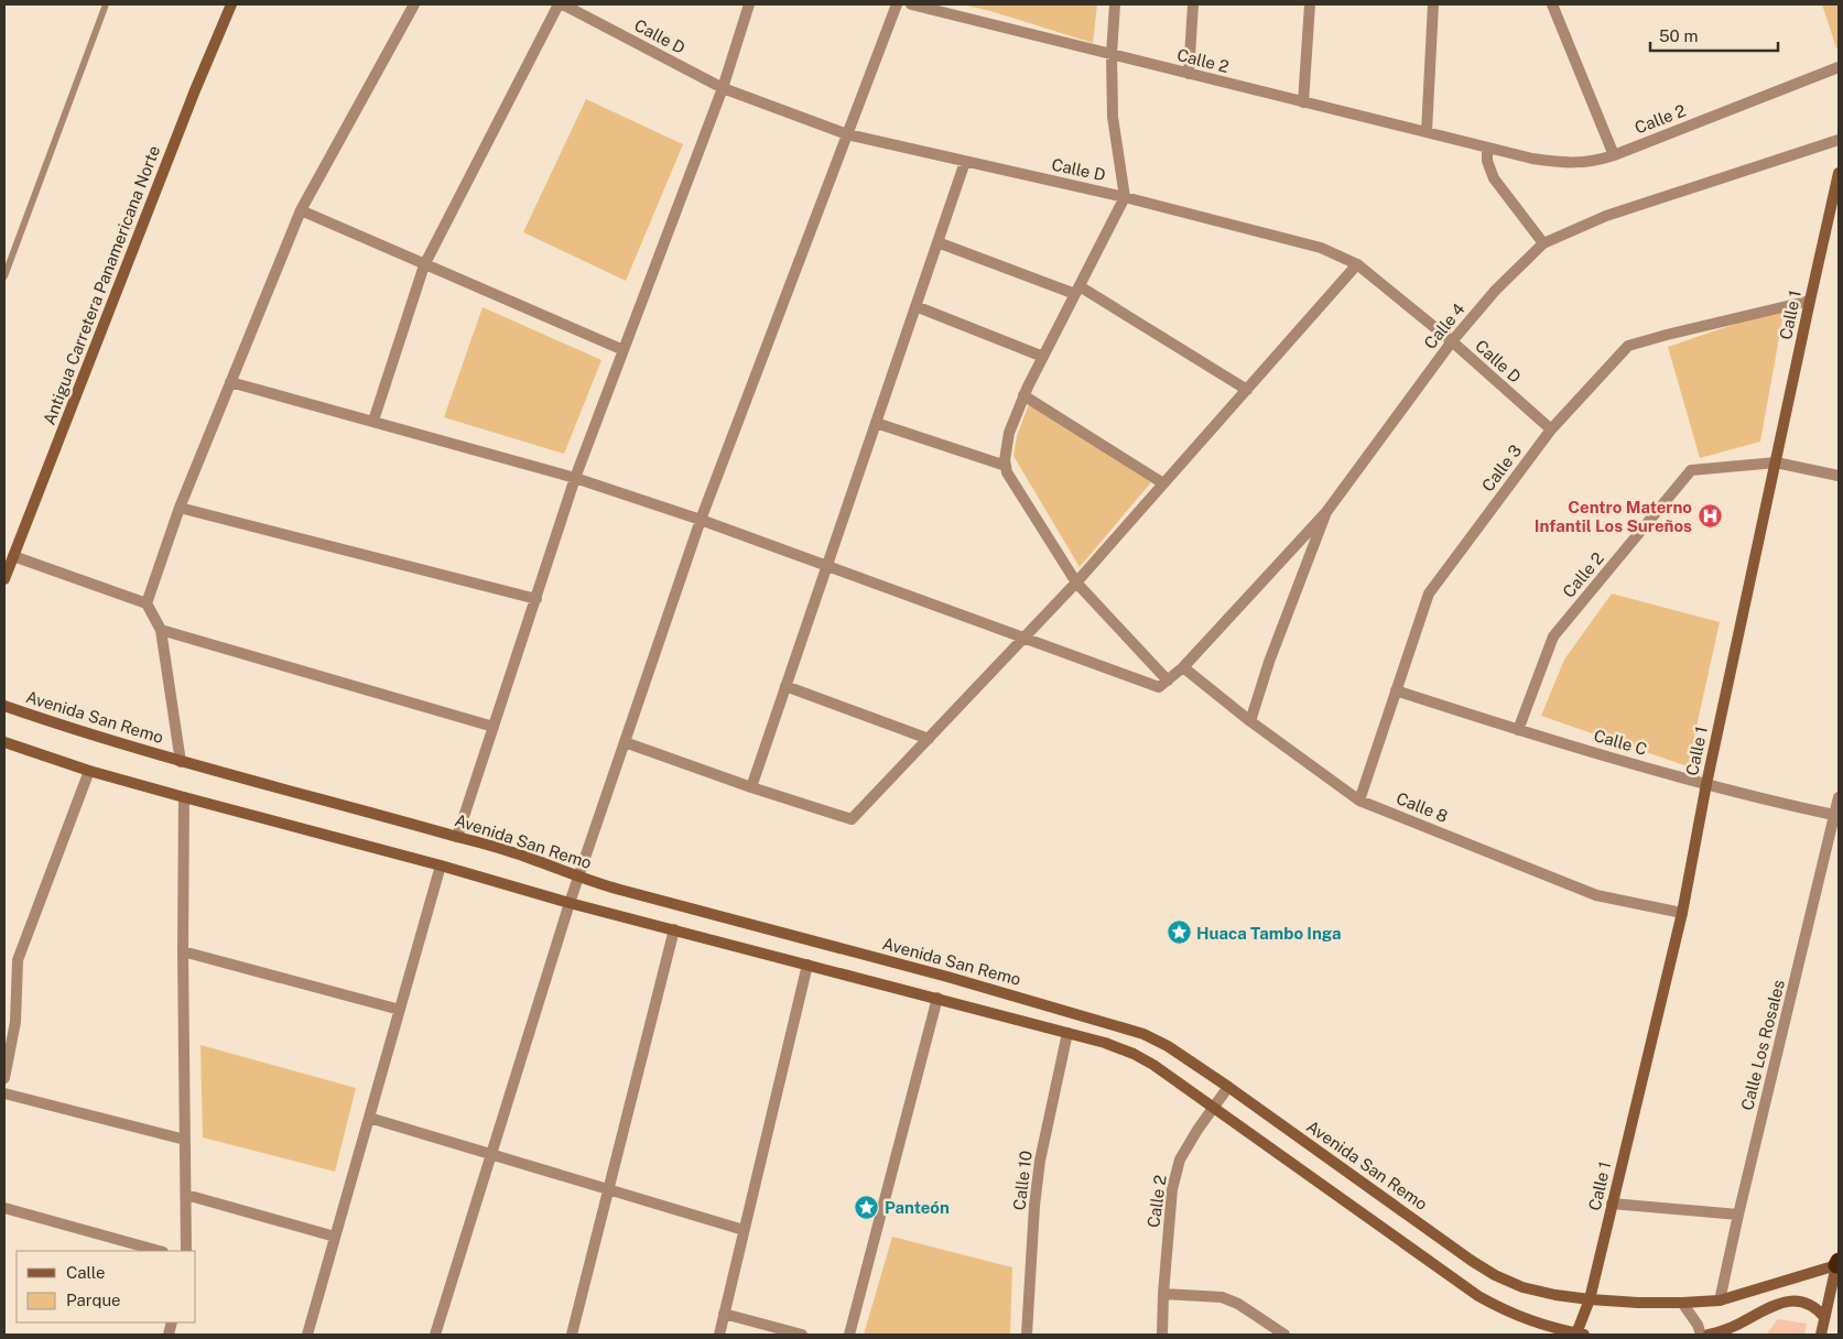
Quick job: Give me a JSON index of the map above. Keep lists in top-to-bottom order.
{
  "streets": {
    "main road": ["Antigua Carretera Panamericana Norte", "Calle 1", "Avenida San Remo"],
    "street": [
      "Calle D",
      "Calle 2",
      "Calle 4",
      "Calle 3",
      "Calle C",
      "Calle 8",
      "Calle Los Rosales",
      "Calle 10"
    ]
  },
  "crossings": [
    ["Calle D", "Calle 4"],
    ["Calle D", "Calle 3"],
    ["Calle 2", "Calle 1"],
    ["Calle 2", "Avenida San Remo"],
    ["Calle 2", "Calle C"],
    ["Calle 1", "Calle 3"],
    ["Calle 1", "Avenida San Remo"],
    ["Calle 1", "Calle C"],
    ["Calle 1", "Calle 8"],
    ["Calle 4", "Calle 8"],
    ["Calle 3", "Calle C"],
    ["Calle 3", "Calle 8"],
    ["Avenida San Remo", "Calle Los Rosales"],
    ["Calle C", "Calle Los Rosales"]
  ],
  "places": {
    "hospital": ["Centro Materno Infantil Los Sureños"],
    "place": ["Huaca Tambo Inga", "Panteón"]
  },
  "legend": ["Calle", "Parque"],
  "scale_bar": "50 m"
}
